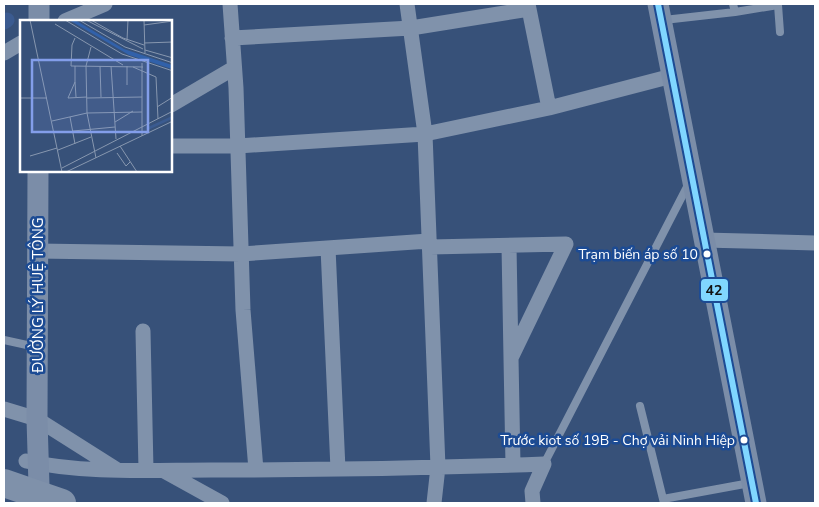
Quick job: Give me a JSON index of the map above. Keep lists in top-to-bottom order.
{
  "streets": {
    "main road": ["ĐƯỜNG LÝ HUỆ TÔNG"]
  },
  "places": ["Trạm biến áp số 10", "Trước kiot số 19B - Chợ vải Ninh Hiệp"],
  "lines": ["transit line 42"]
}
